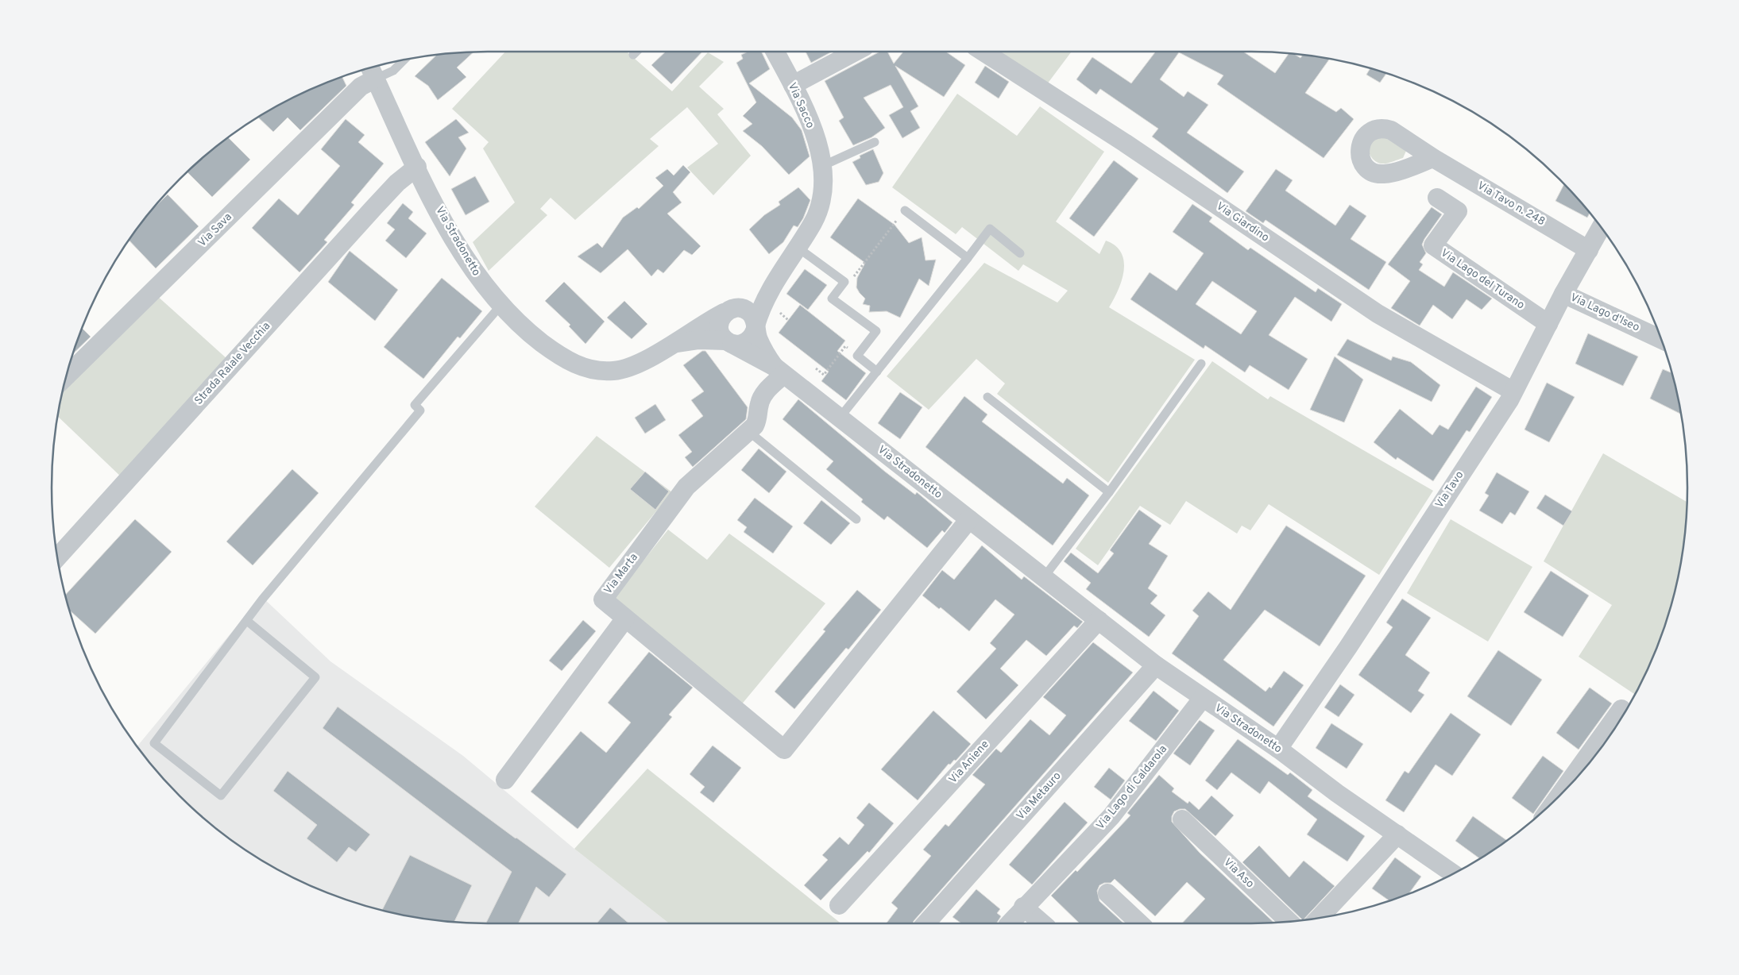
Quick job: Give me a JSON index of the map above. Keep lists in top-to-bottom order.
{
  "streets": {
    "street": [
      "Via Sacco",
      "Via Tavo n. 248",
      "Via Giardino",
      "Via Sava",
      "Via Stradonetto",
      "Via Lago del Turano",
      "Via Lago d'Iseo",
      "Strada Raiale Vecchia",
      "Via Tavo",
      "Via Marta",
      "Via Aniene",
      "Via Lago di Caldarola",
      "Via Metauro",
      "Via Aso"
    ]
  },
  "crossings": [
    ["Via Sacco", "Via Stradonetto"],
    ["Via Tavo n. 248", "Via Tavo"],
    ["Via Giardino", "Via Tavo"],
    ["Via Sava", "Via Stradonetto"],
    ["Via Stradonetto", "Strada Raiale Vecchia"],
    ["Via Stradonetto", "Via Tavo"],
    ["Via Stradonetto", "Via Marta"],
    ["Via Stradonetto", "Via Aniene"],
    ["Via Stradonetto", "Via Lago di Caldarola"],
    ["Via Stradonetto", "Via Metauro"],
    ["Via Lago del Turano", "Via Tavo"],
    ["Via Lago d'Iseo", "Via Tavo"]
  ]
}
